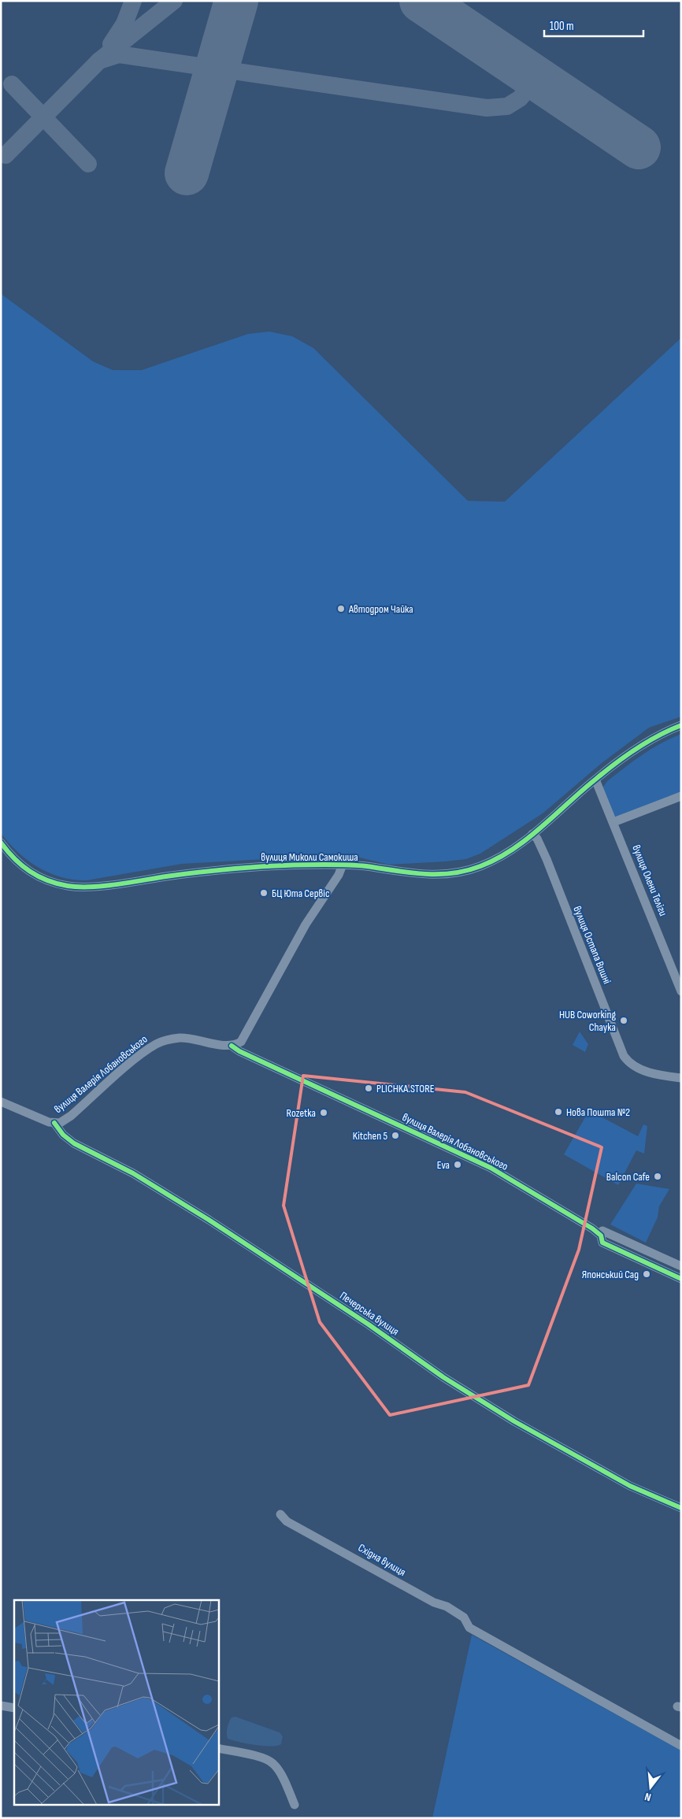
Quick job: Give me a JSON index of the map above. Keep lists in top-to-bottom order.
{
  "streets": {
    "street": [
      "вулиця Миколи Самокиша",
      "вулиця Олени Теліги",
      "вулиця Остапа Вишні",
      "вулиця Валерія Лобановського",
      "Печерська вулиця",
      "Східна вулиця"
    ]
  },
  "crossings": [
    ["вулиця Миколи Самокиша", "вулиця Олени Теліги"],
    ["вулиця Миколи Самокиша", "вулиця Остапа Вишні"],
    ["вулиця Валерія Лобановського", "Печерська вулиця"]
  ],
  "places": [
    "Автодром Чайка",
    "БЦ Юта Сервіс",
    "HUB Coworking Chayka",
    "PLICHKA.STORE",
    "Нова Пошта №2",
    "Rozetka",
    "Kitchen 5",
    "Eva",
    "Balcon Cafe",
    "Японський Сад"
  ],
  "scale_bar": "100 m",
  "north": "bottom"
}
